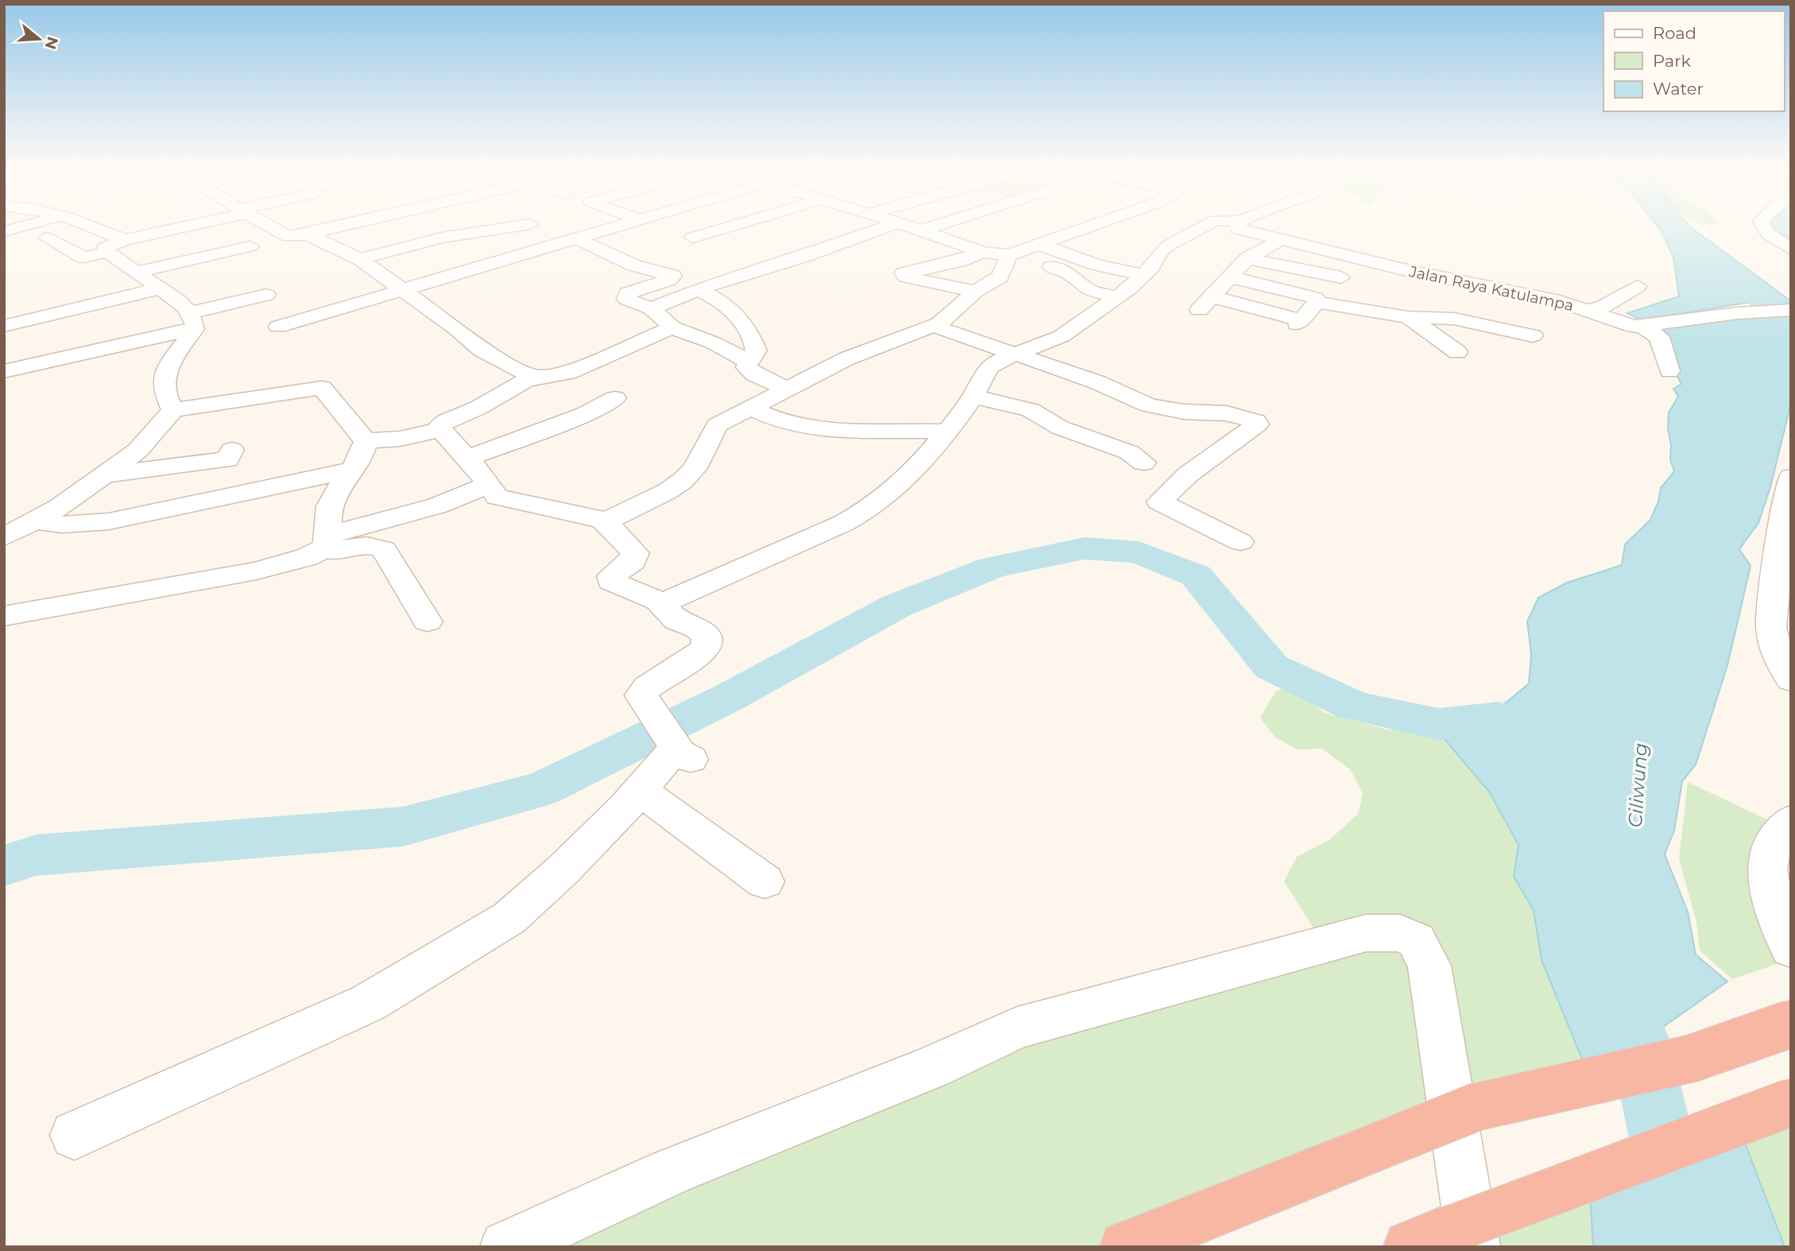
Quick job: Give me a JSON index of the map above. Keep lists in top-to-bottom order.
{
  "streets": {
    "street": ["Jalan Raya Katulampa"]
  },
  "water": ["Ciliwung"],
  "legend": ["Road", "Park", "Water"],
  "north": "right"
}
